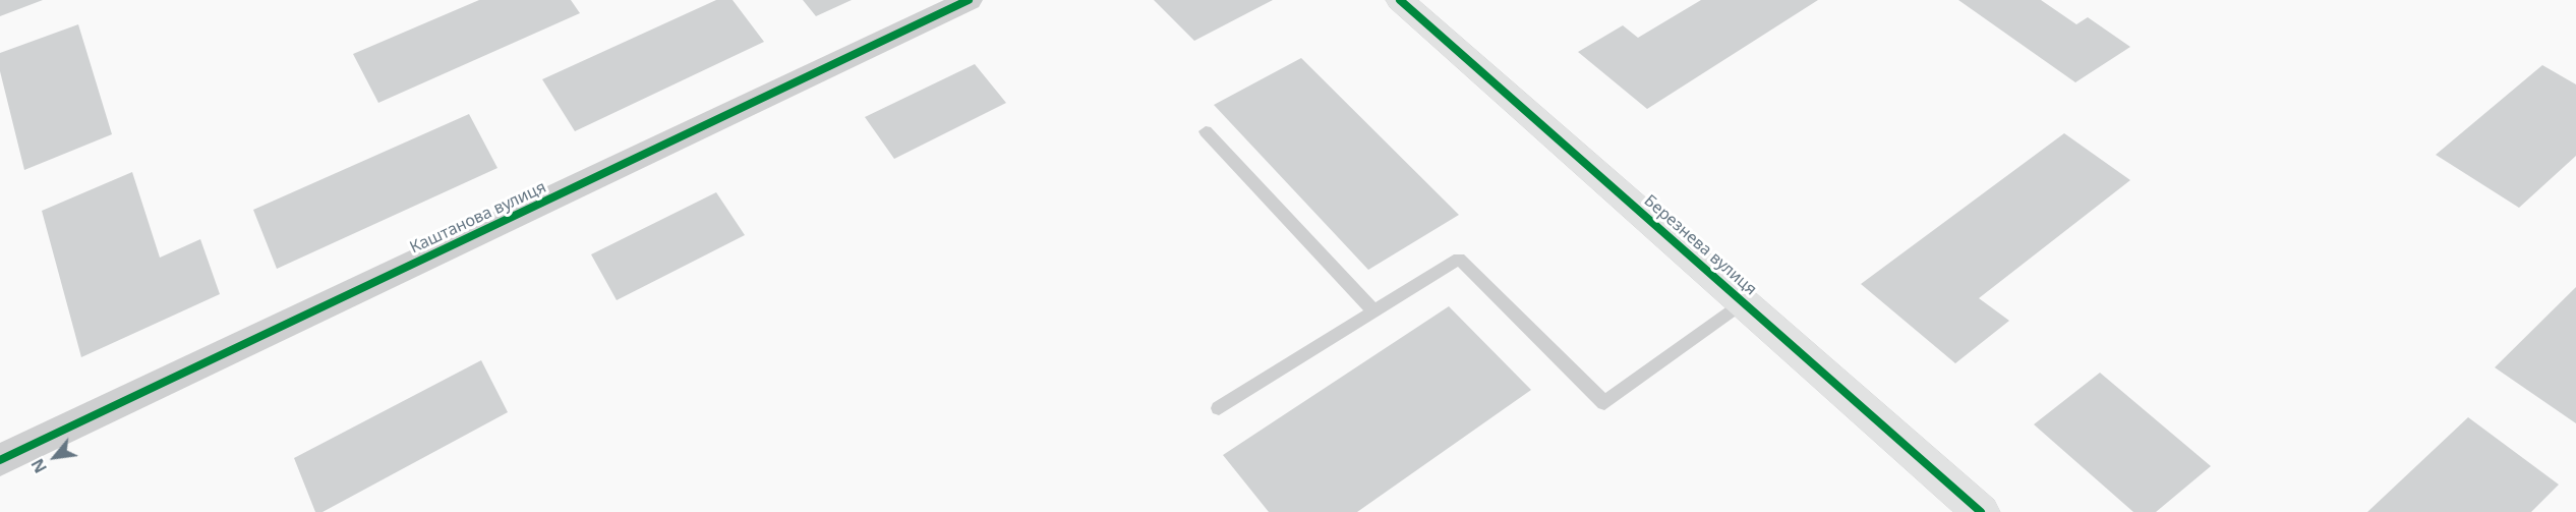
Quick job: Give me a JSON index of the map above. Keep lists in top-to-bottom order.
{
  "streets": {
    "street": ["Каштанова вулиця", "Березнева вулиця"]
  },
  "north": "bottom left"
}
